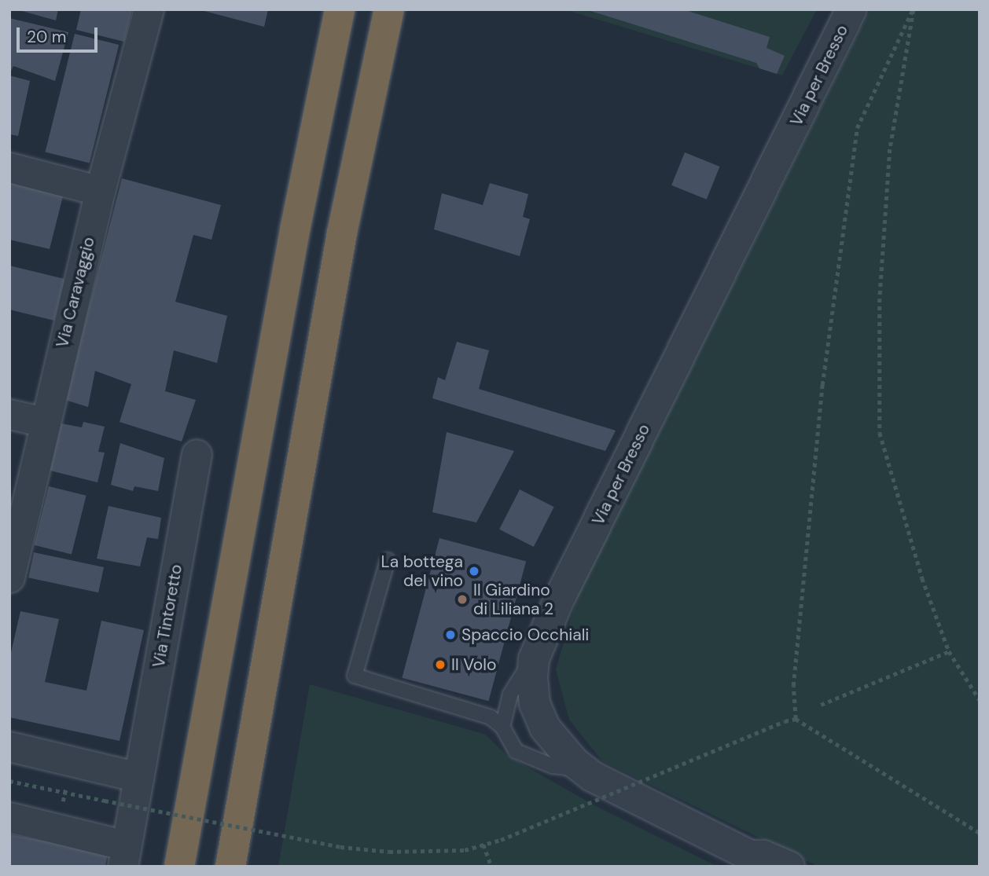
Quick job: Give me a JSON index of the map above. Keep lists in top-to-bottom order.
{
  "streets": {
    "street": ["Via per Bresso", "Via Caravaggio", "Via Tintoretto"]
  },
  "places": [
    "La bottega del vino",
    "Il Giardino di Liliana 2",
    "Spaccio Occhiali",
    "Il Volo"
  ],
  "scale_bar": "20 m"
}
